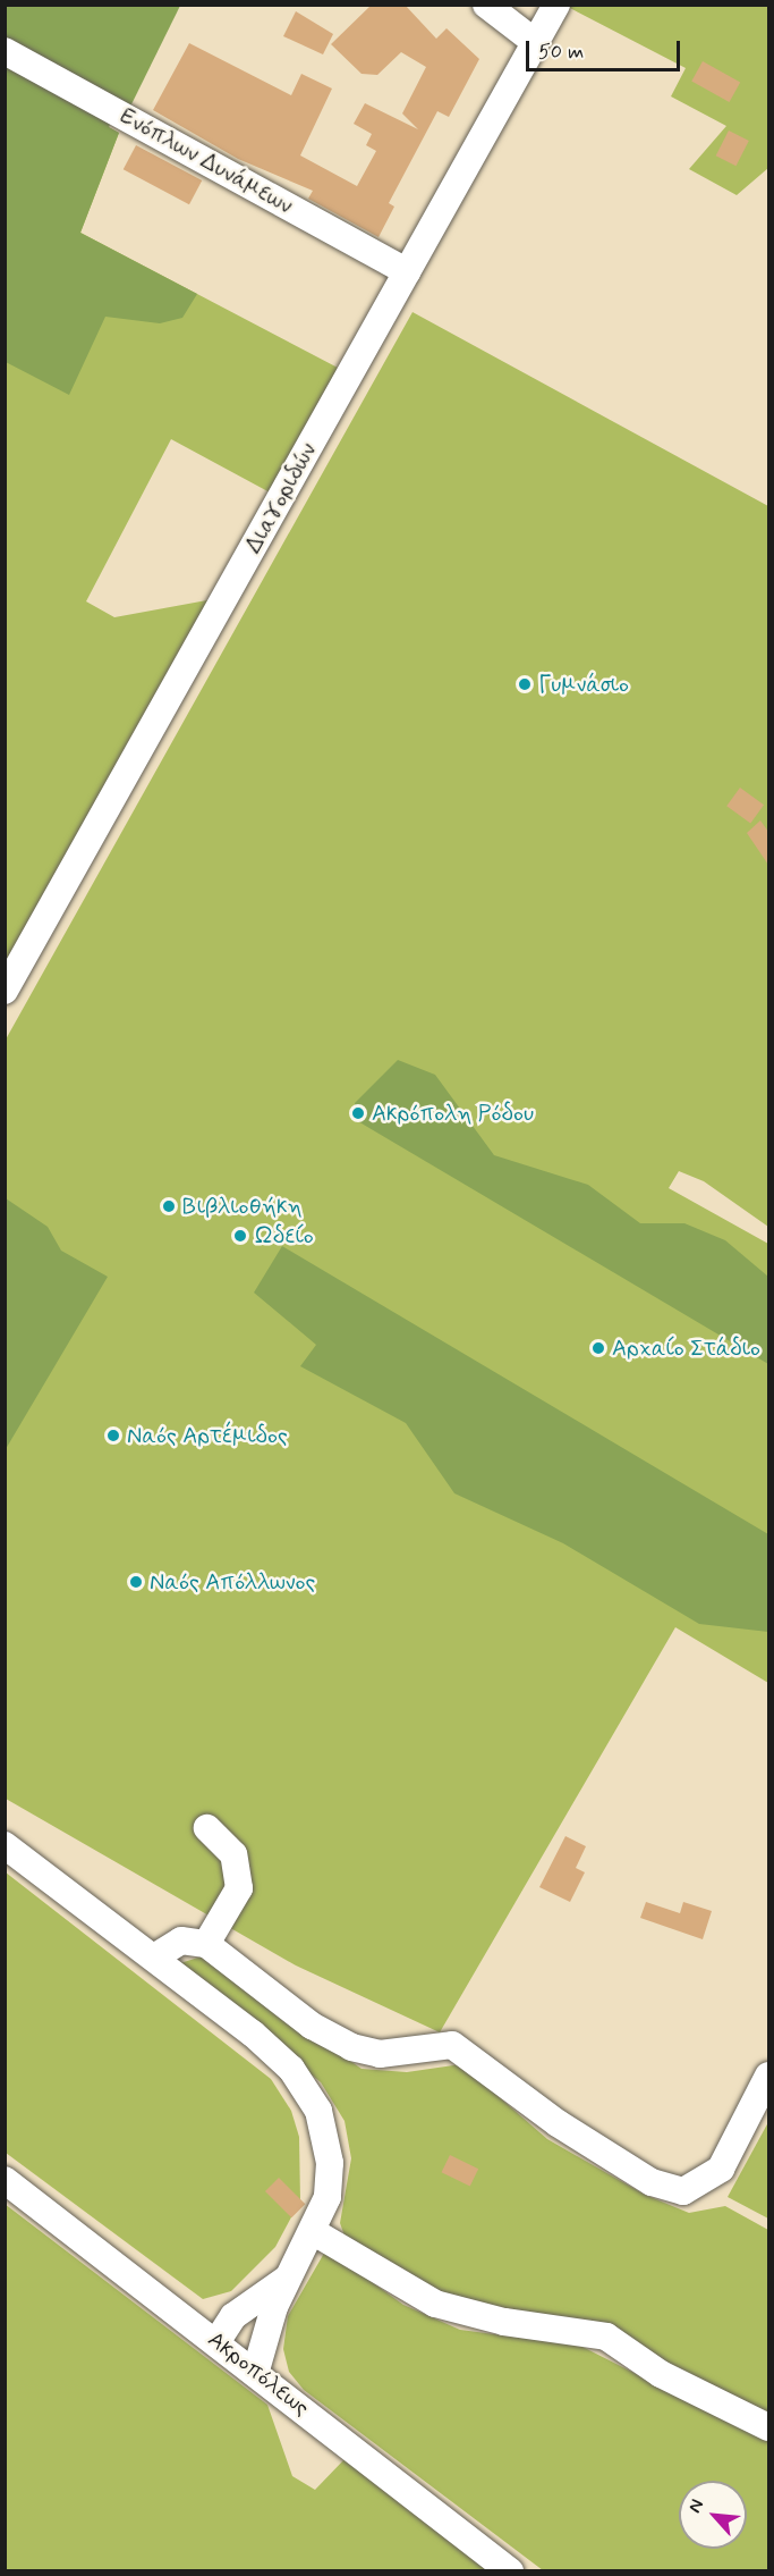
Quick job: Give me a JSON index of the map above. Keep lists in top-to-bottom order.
{
  "streets": {
    "street": ["Ενόπλων Δυνάμεων", "Διαγοριδών", "Ακροπόλεως"]
  },
  "crossings": [
    ["Ενόπλων Δυνάμεων", "Διαγοριδών"]
  ],
  "places": [
    "Γυμνάσιο",
    "Ακρόπολη Ρόδου",
    "Βιβλιοθήκη",
    "Ωδείο",
    "Αρχαίο Στάδιο",
    "Ναός Αρτέμιδος",
    "Ναός Απόλλωνος"
  ],
  "scale_bar": "50 m",
  "north": "top left"
}
